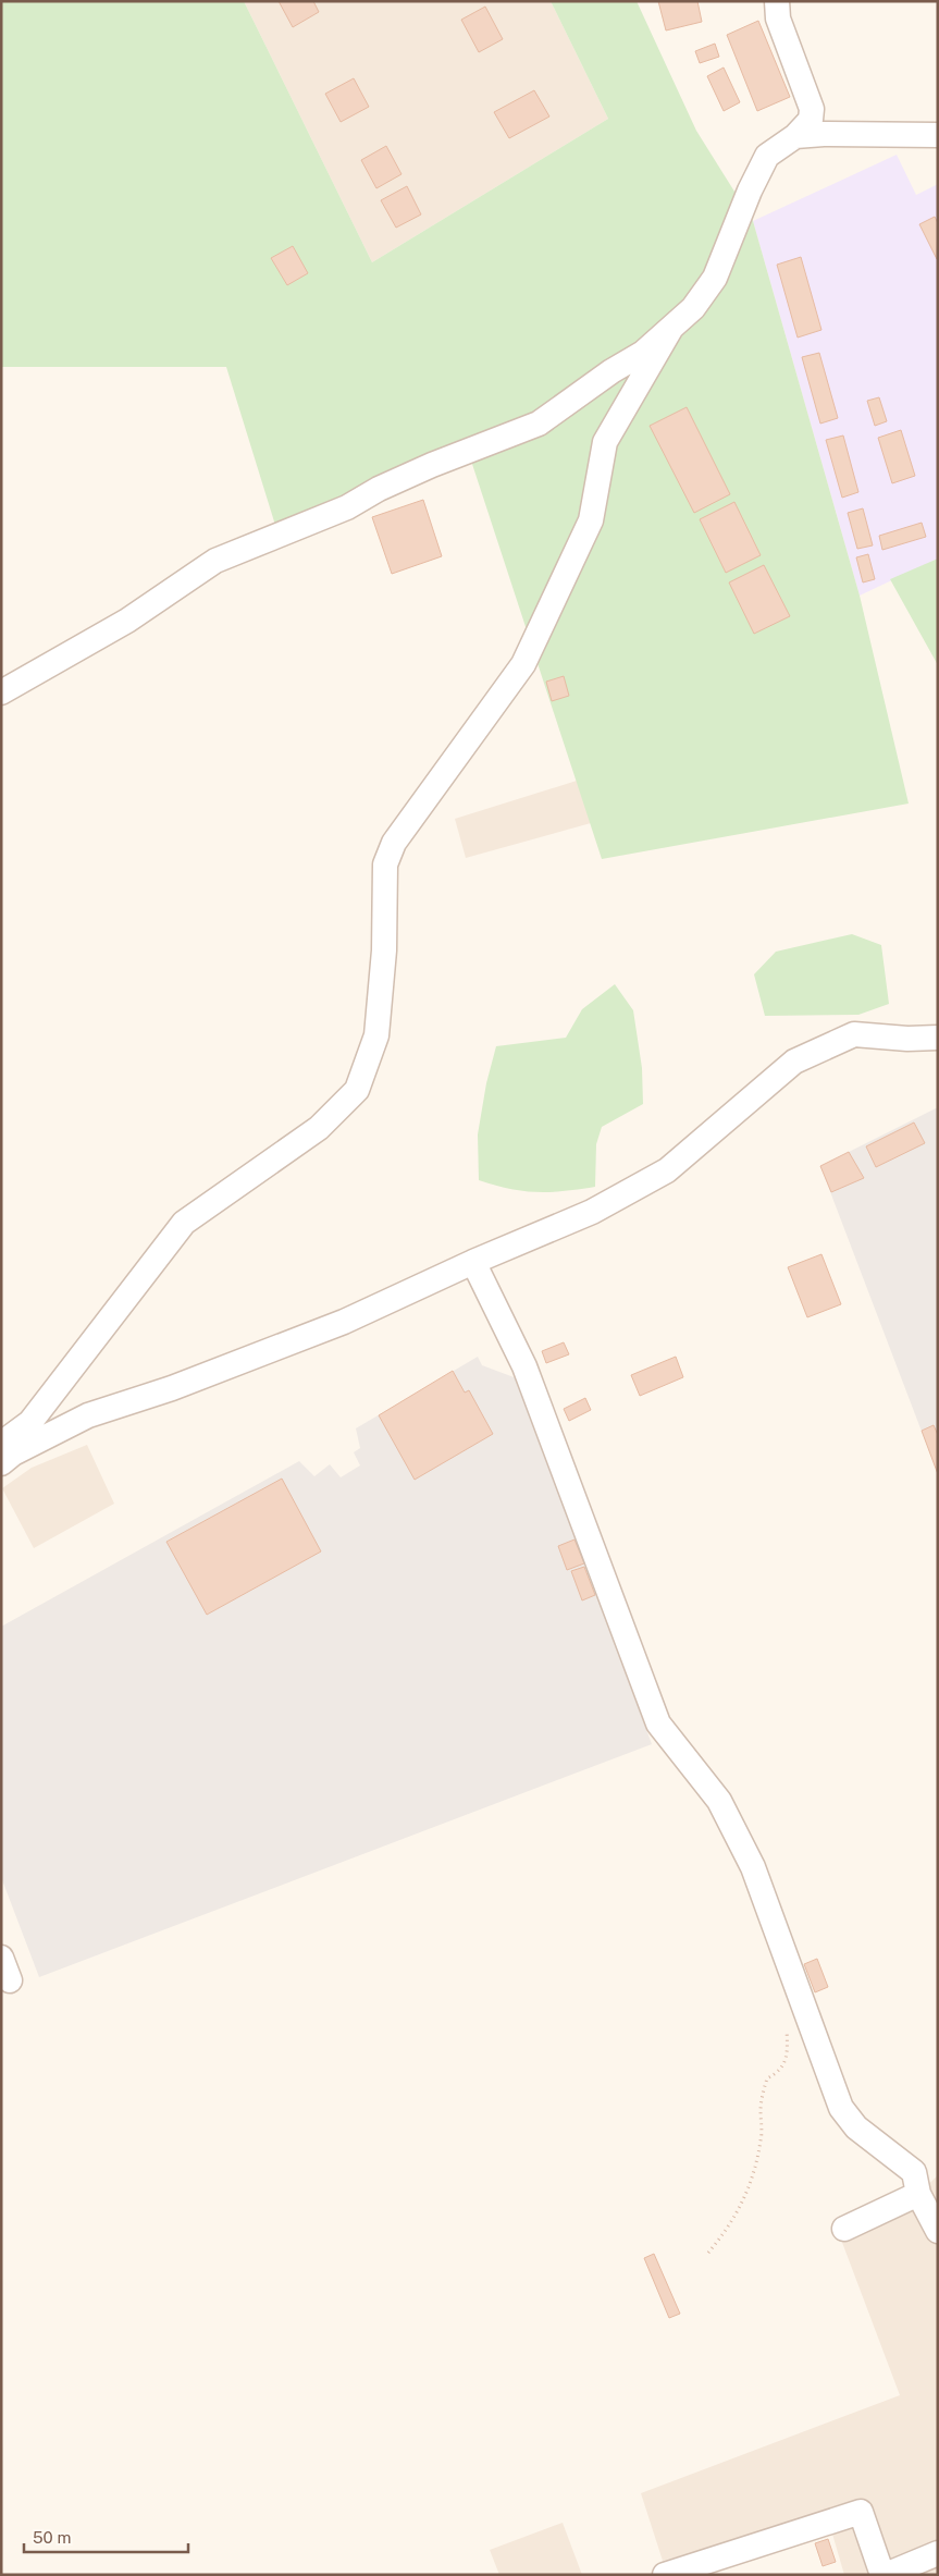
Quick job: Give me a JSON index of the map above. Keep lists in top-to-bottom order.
{
  "scale_bar": "50 m"
}
